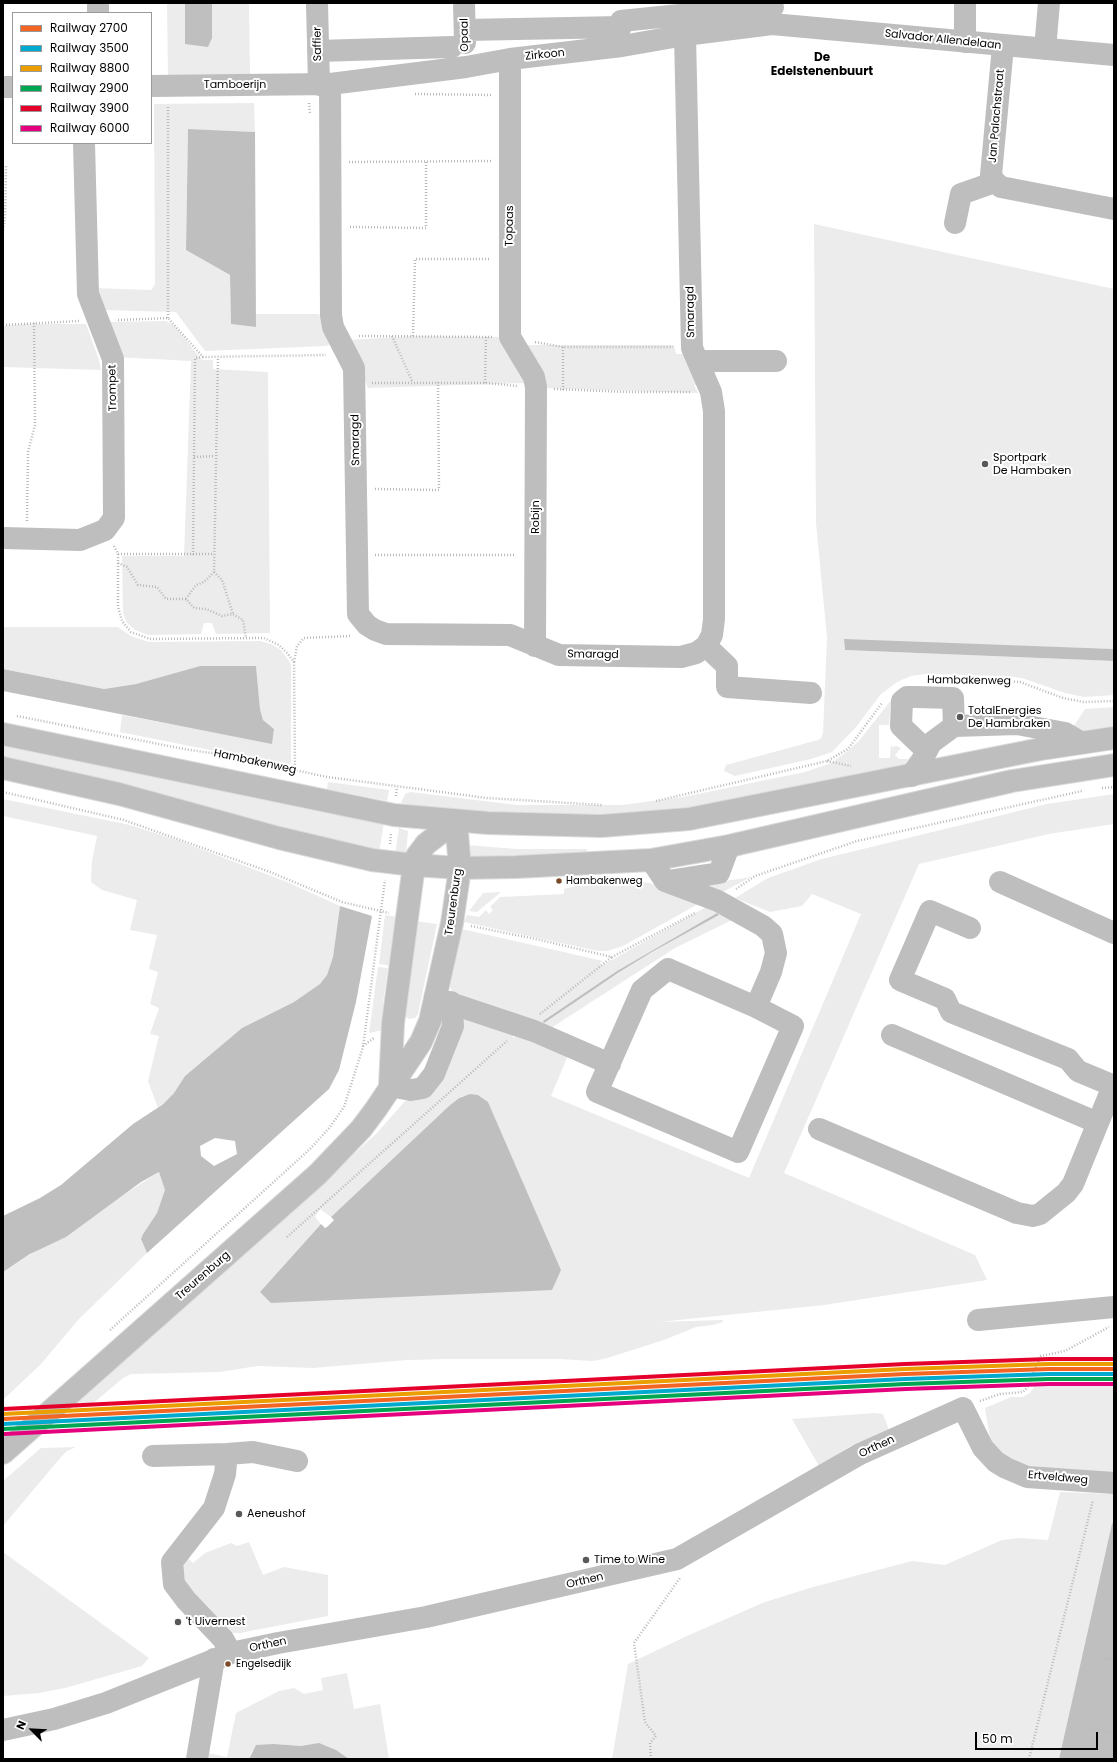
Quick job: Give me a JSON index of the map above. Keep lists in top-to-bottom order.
{
  "streets": {
    "street": [
      "Opaal",
      "Salvador Allendelaan",
      "Saffier",
      "Zirkoon",
      "Tamboerijn",
      "Jan Palachstraat",
      "Topaas",
      "Smaragd",
      "Trompet",
      "Robijn",
      "Treurenburg",
      "Orthen",
      "Ertveldweg"
    ],
    "path": ["Hambakenweg"]
  },
  "crossings": [
    ["Opaal", "Zirkoon"],
    ["Salvador Allendelaan", "Zirkoon"],
    ["Salvador Allendelaan", "Jan Palachstraat"],
    ["Saffier", "Zirkoon"],
    ["Saffier", "Tamboerijn"],
    ["Saffier", "Smaragd"],
    ["Zirkoon", "Tamboerijn"],
    ["Zirkoon", "Topaas"],
    ["Zirkoon", "Smaragd"],
    ["Tamboerijn", "Smaragd"],
    ["Topaas", "Robijn"],
    ["Smaragd", "Robijn"],
    ["Hambakenweg", "Treurenburg"],
    ["Orthen", "Ertveldweg"]
  ],
  "districts": ["De Edelstenenbuurt"],
  "places": [
    "Sportpark De Hambaken",
    "TotalEnergies De Hambraken",
    "Hambakenweg",
    "Aeneushof",
    "Time to Wine",
    "'t Uivernest",
    "Engelsedijk"
  ],
  "lines": [
    "rail line 3900",
    "rail line 8800",
    "rail line 2700",
    "rail line 3500",
    "rail line 2900",
    "rail line 6000"
  ],
  "legend": [
    "Railway 2700",
    "Railway 3500",
    "Railway 8800",
    "Railway 2900",
    "Railway 3900",
    "Railway 6000"
  ],
  "scale_bar": "50 m",
  "north": "top left"
}
